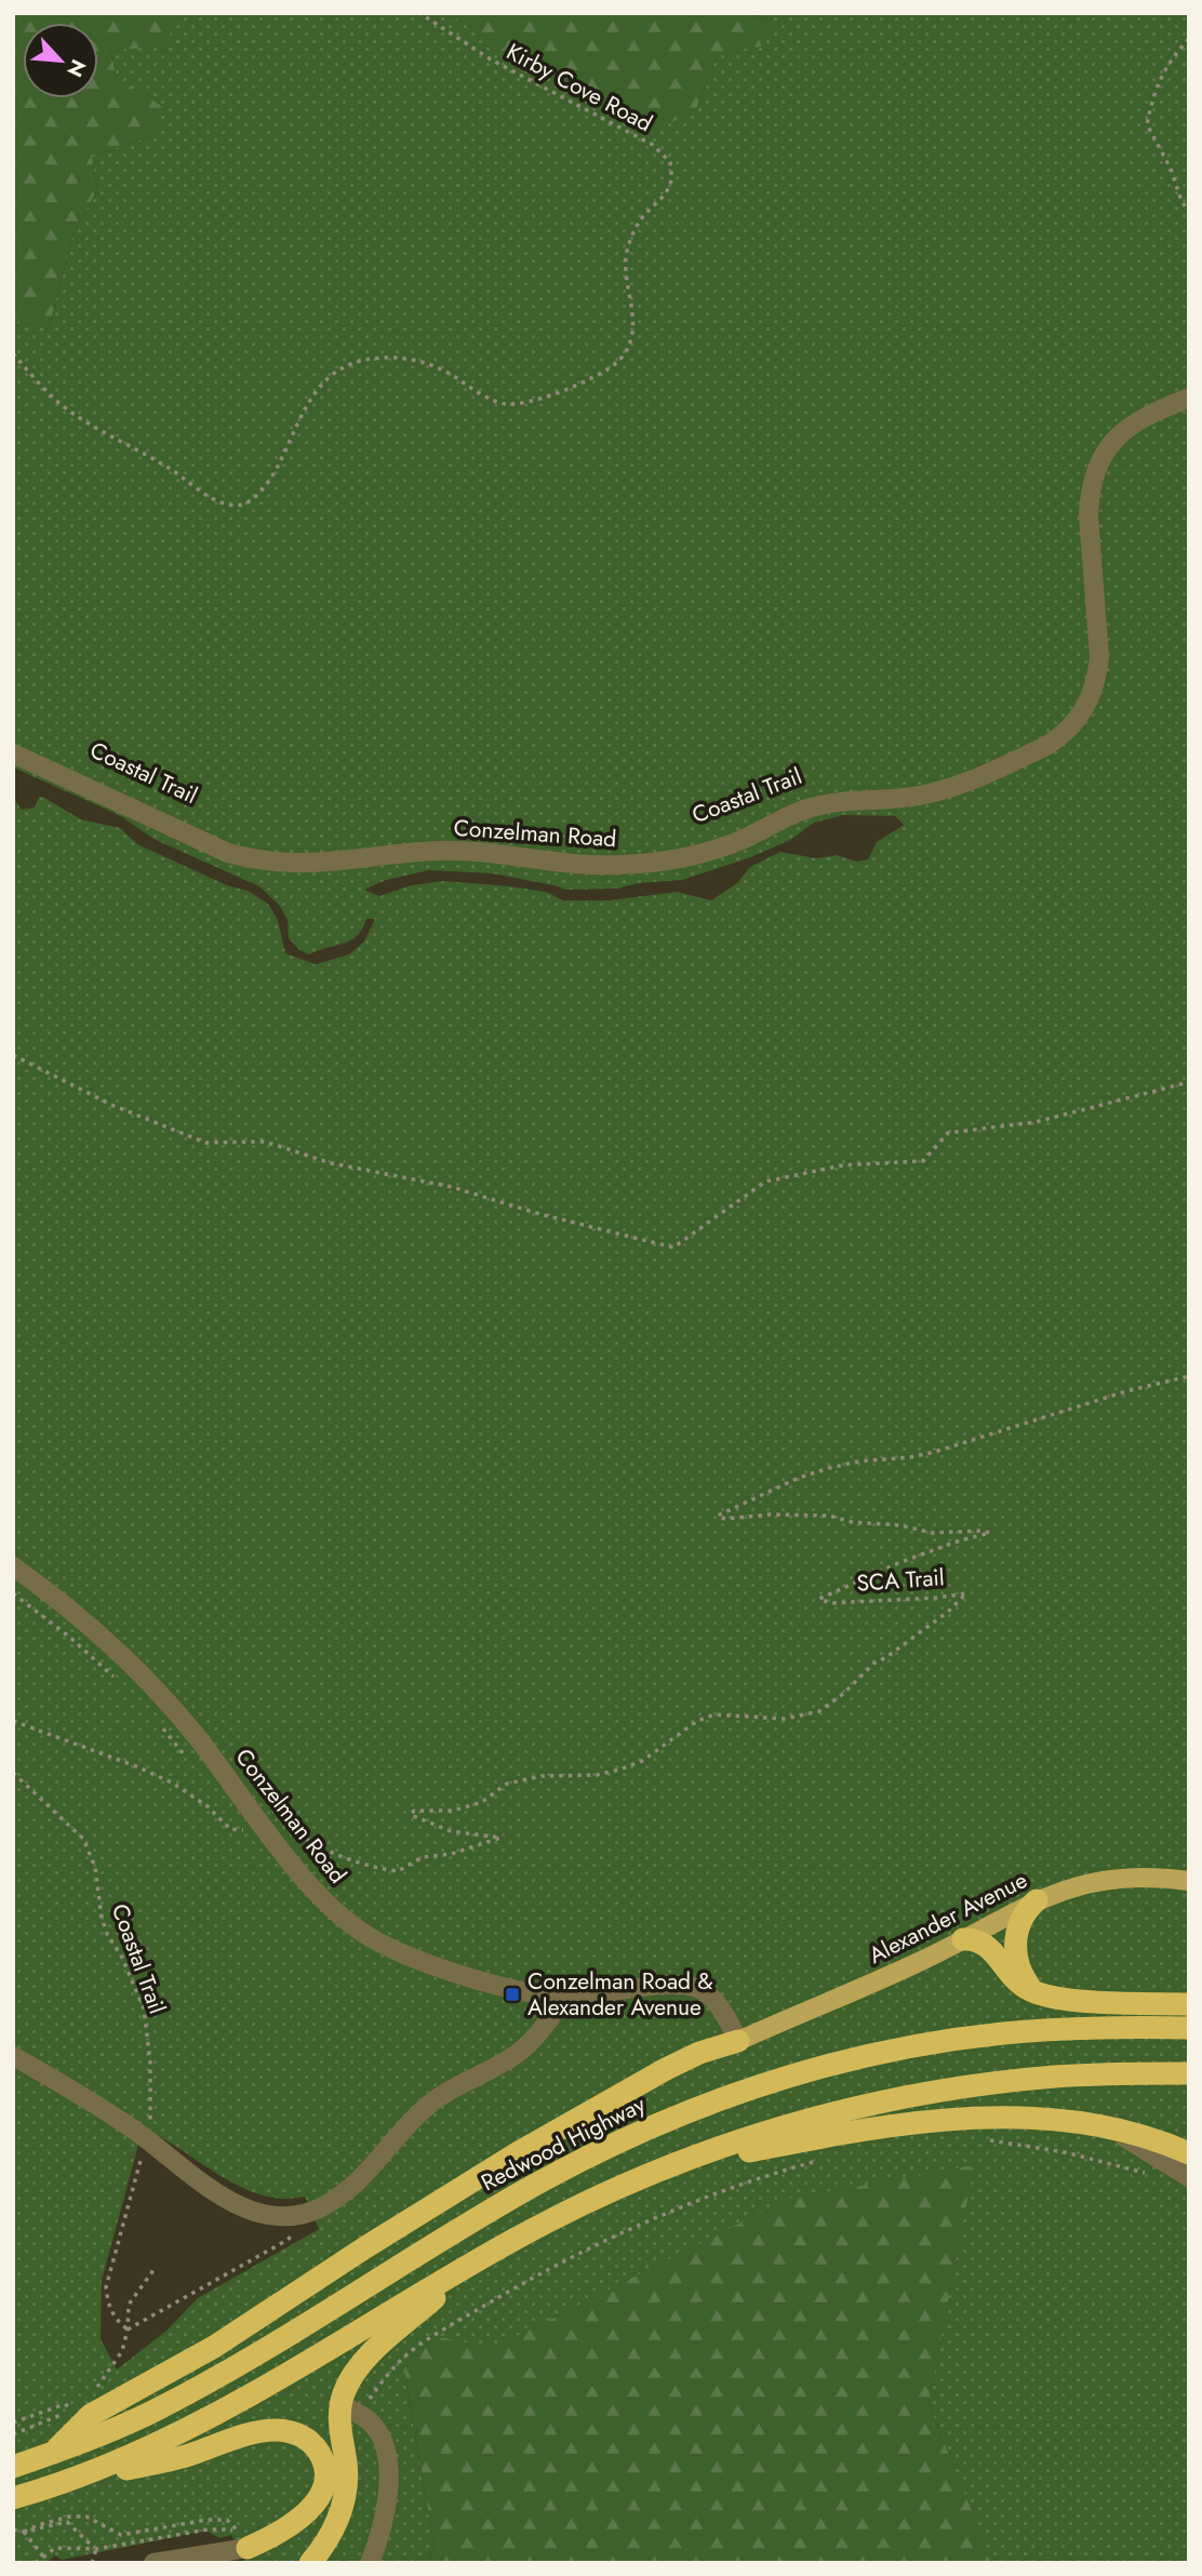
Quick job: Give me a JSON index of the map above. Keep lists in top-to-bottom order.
{
  "streets": {
    "highway": ["Redwood Highway"],
    "main road": ["Alexander Avenue"],
    "street": ["Conzelman Road"],
    "path": ["Kirby Cove Road", "Coastal Trail", "SCA Trail"]
  },
  "crossings": [
    ["Conzelman Road", "Alexander Avenue"]
  ],
  "places": {
    "transit": ["Conzelman Road & Alexander Avenue"]
  },
  "north": "bottom right"
}
